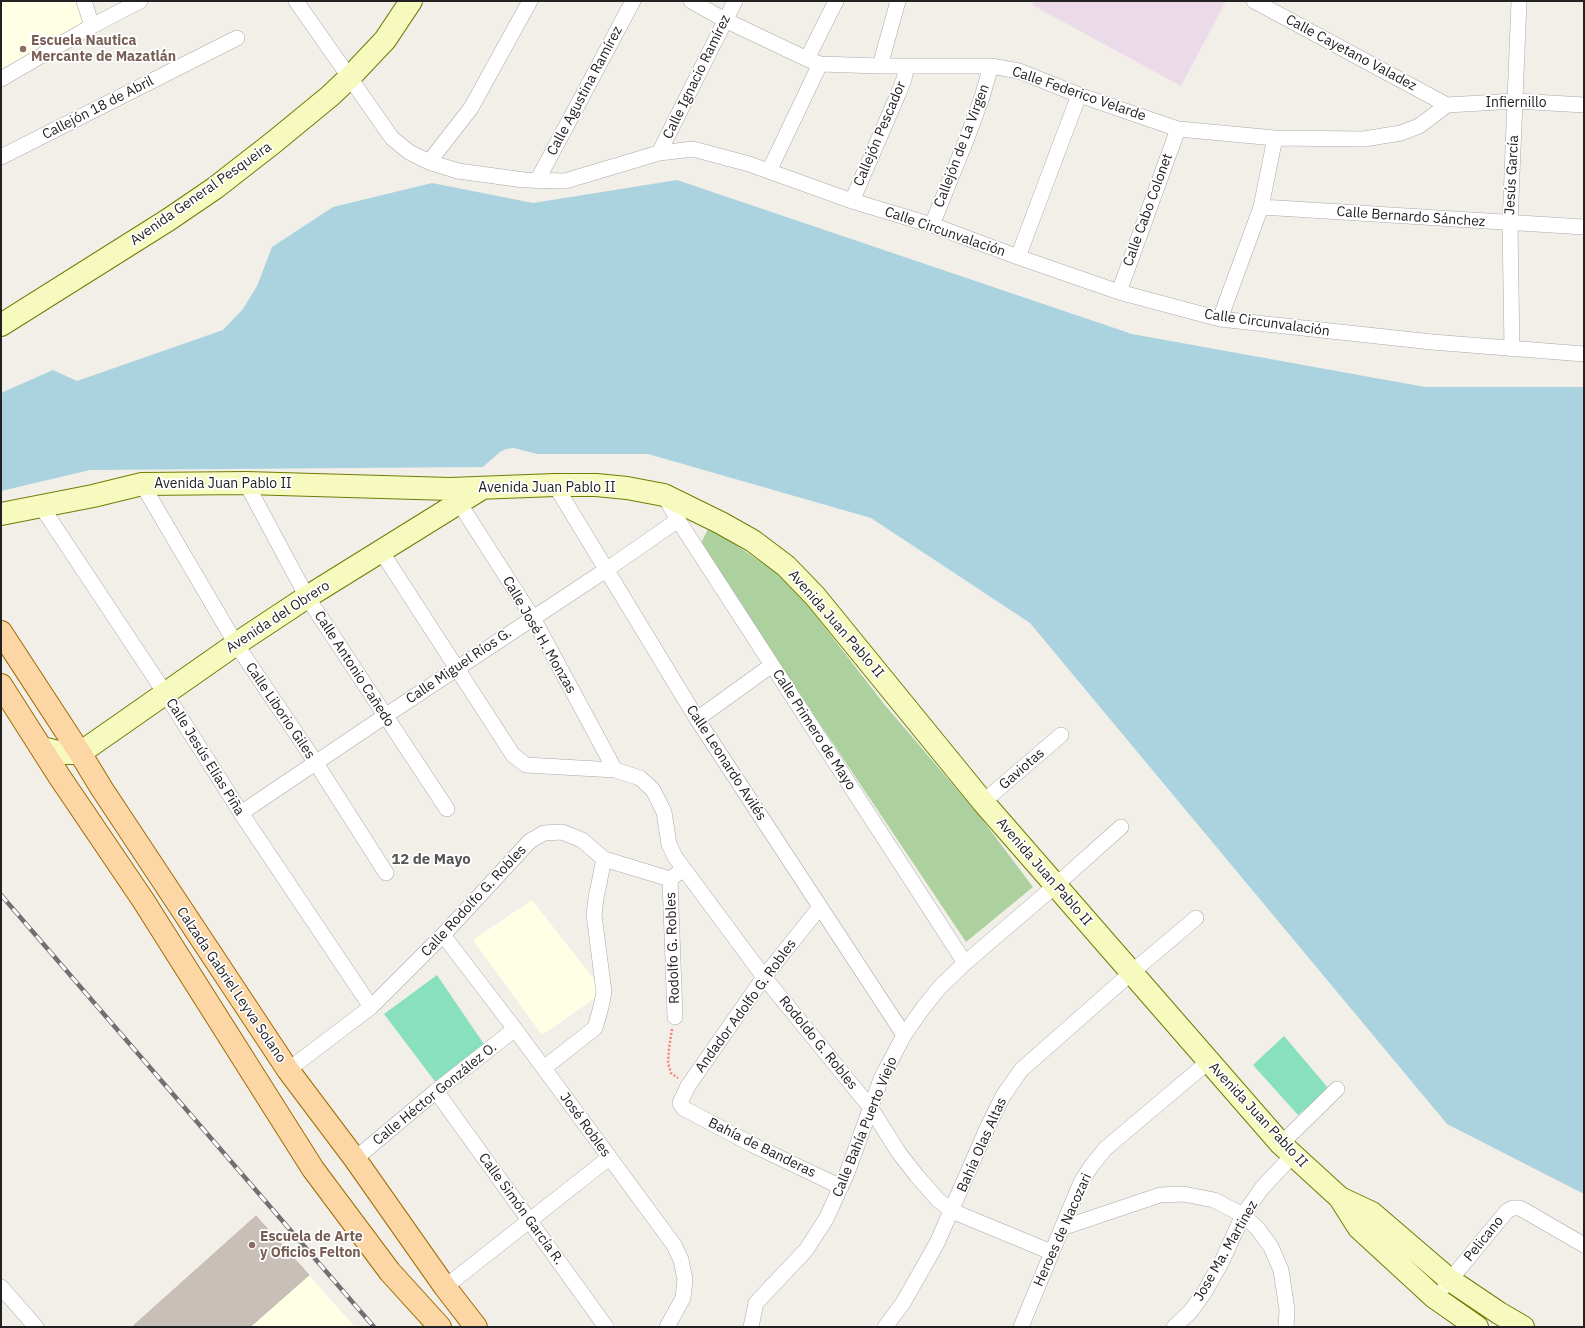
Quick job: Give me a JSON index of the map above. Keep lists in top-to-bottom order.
{
  "streets": {
    "main road": [
      "Avenida General Pesqueira",
      "Avenida Juan Pablo II",
      "Avenida del Obrero",
      "Calzada Gabriel Leyva Solano"
    ],
    "street": [
      "Calle Cayetano Valadez",
      "Calle Ignacio Ramírez",
      "Calle Agustina Ramírez",
      "Calle Federico Velarde",
      "Infiernillo",
      "Callejón 18 de Abril",
      "Callejón Pescador",
      "Callejón de La Virgen",
      "Jesús García",
      "Calle Cabo Colonet",
      "Calle Bernardo Sánchez",
      "Calle Circunvalación",
      "Calle José H. Monzas",
      "Calle Miguel Ríos G.",
      "Calle Antonio Cañedo",
      "Calle Liborio Giles",
      "Calle Primero de Mayo",
      "Calle Jesús Elías Piña",
      "Calle Leonardo Avilés",
      "Gaviotas",
      "Calle Rodolfo G. Robles",
      "Rodolfo G. Robles",
      "Andador Adolfo G. Robles",
      "Rodoldo G. Robles",
      "Calle Héctor González O.",
      "José Robles",
      "Calle Bahía Puerto Viejo",
      "Bahía Olas Altas",
      "Bahía de Banderas",
      "Calle Simón García R.",
      "Heroes de Nacozari",
      "Pelicano",
      "Jose Ma. Martinez"
    ]
  },
  "crossings": [
    ["Calle Cayetano Valadez", "Calle Federico Velarde"],
    ["Calle Cayetano Valadez", "Infiernillo"],
    ["Calle Ignacio Ramírez", "Calle Federico Velarde"],
    ["Calle Ignacio Ramírez", "Calle Circunvalación"],
    ["Calle Agustina Ramírez", "Calle Circunvalación"],
    ["Calle Federico Velarde", "Infiernillo"],
    ["Calle Federico Velarde", "Callejón Pescador"],
    ["Calle Federico Velarde", "Callejón de La Virgen"],
    ["Calle Federico Velarde", "Calle Cabo Colonet"],
    ["Infiernillo", "Jesús García"],
    ["Callejón Pescador", "Calle Circunvalación"],
    ["Callejón de La Virgen", "Calle Circunvalación"],
    ["Jesús García", "Calle Bernardo Sánchez"],
    ["Jesús García", "Calle Circunvalación"],
    ["Avenida General Pesqueira", "Calle Circunvalación"],
    ["Calle Cabo Colonet", "Calle Circunvalación"],
    ["Avenida Juan Pablo II", "Avenida del Obrero"],
    ["Avenida Juan Pablo II", "Calle José H. Monzas"],
    ["Avenida Juan Pablo II", "Calle Antonio Cañedo"],
    ["Avenida Juan Pablo II", "Calle Liborio Giles"],
    ["Avenida Juan Pablo II", "Calle Primero de Mayo"],
    ["Avenida Juan Pablo II", "Calle Jesús Elías Piña"],
    ["Avenida Juan Pablo II", "Calle Leonardo Avilés"],
    ["Avenida Juan Pablo II", "Gaviotas"],
    ["Avenida Juan Pablo II", "Calle Bahía Puerto Viejo"],
    ["Avenida Juan Pablo II", "Bahía Olas Altas"],
    ["Avenida Juan Pablo II", "Heroes de Nacozari"],
    ["Avenida Juan Pablo II", "Pelicano"],
    ["Avenida Juan Pablo II", "Jose Ma. Martinez"],
    ["Avenida del Obrero", "Calle José H. Monzas"],
    ["Avenida del Obrero", "Calle Antonio Cañedo"],
    ["Avenida del Obrero", "Calle Liborio Giles"],
    ["Avenida del Obrero", "Calle Jesús Elías Piña"],
    ["Avenida del Obrero", "Calzada Gabriel Leyva Solano"],
    ["Calle José H. Monzas", "Calle Miguel Ríos G."],
    ["Calle José H. Monzas", "Rodoldo G. Robles"],
    ["Calle Miguel Ríos G.", "Calle Antonio Cañedo"],
    ["Calle Miguel Ríos G.", "Calle Liborio Giles"],
    ["Calle Miguel Ríos G.", "Calle Primero de Mayo"],
    ["Calle Miguel Ríos G.", "Calle Jesús Elías Piña"],
    ["Calle Miguel Ríos G.", "Calle Leonardo Avilés"],
    ["Calle Primero de Mayo", "Calle Bahía Puerto Viejo"],
    ["Calle Jesús Elías Piña", "Calle Rodolfo G. Robles"],
    ["Calle Leonardo Avilés", "Andador Adolfo G. Robles"],
    ["Calle Leonardo Avilés", "Calle Bahía Puerto Viejo"],
    ["Calle Rodolfo G. Robles", "Rodolfo G. Robles"],
    ["Calle Rodolfo G. Robles", "Calzada Gabriel Leyva Solano"],
    ["Calle Rodolfo G. Robles", "José Robles"],
    ["Calzada Gabriel Leyva Solano", "Calle Héctor González O."],
    ["Andador Adolfo G. Robles", "Rodoldo G. Robles"],
    ["Andador Adolfo G. Robles", "Bahía de Banderas"],
    ["Rodoldo G. Robles", "Calle Bahía Puerto Viejo"],
    ["Rodoldo G. Robles", "Bahía Olas Altas"],
    ["Rodoldo G. Robles", "Heroes de Nacozari"],
    ["Calle Héctor González O.", "José Robles"],
    ["Calle Héctor González O.", "Calle Simón García R."],
    ["Calle Bahía Puerto Viejo", "Bahía de Banderas"]
  ],
  "districts": ["12 de Mayo"],
  "places": ["Escuela Nautica Mercante de Mazatlán", "Escuela de Arte y Oficios Felton"]
}
